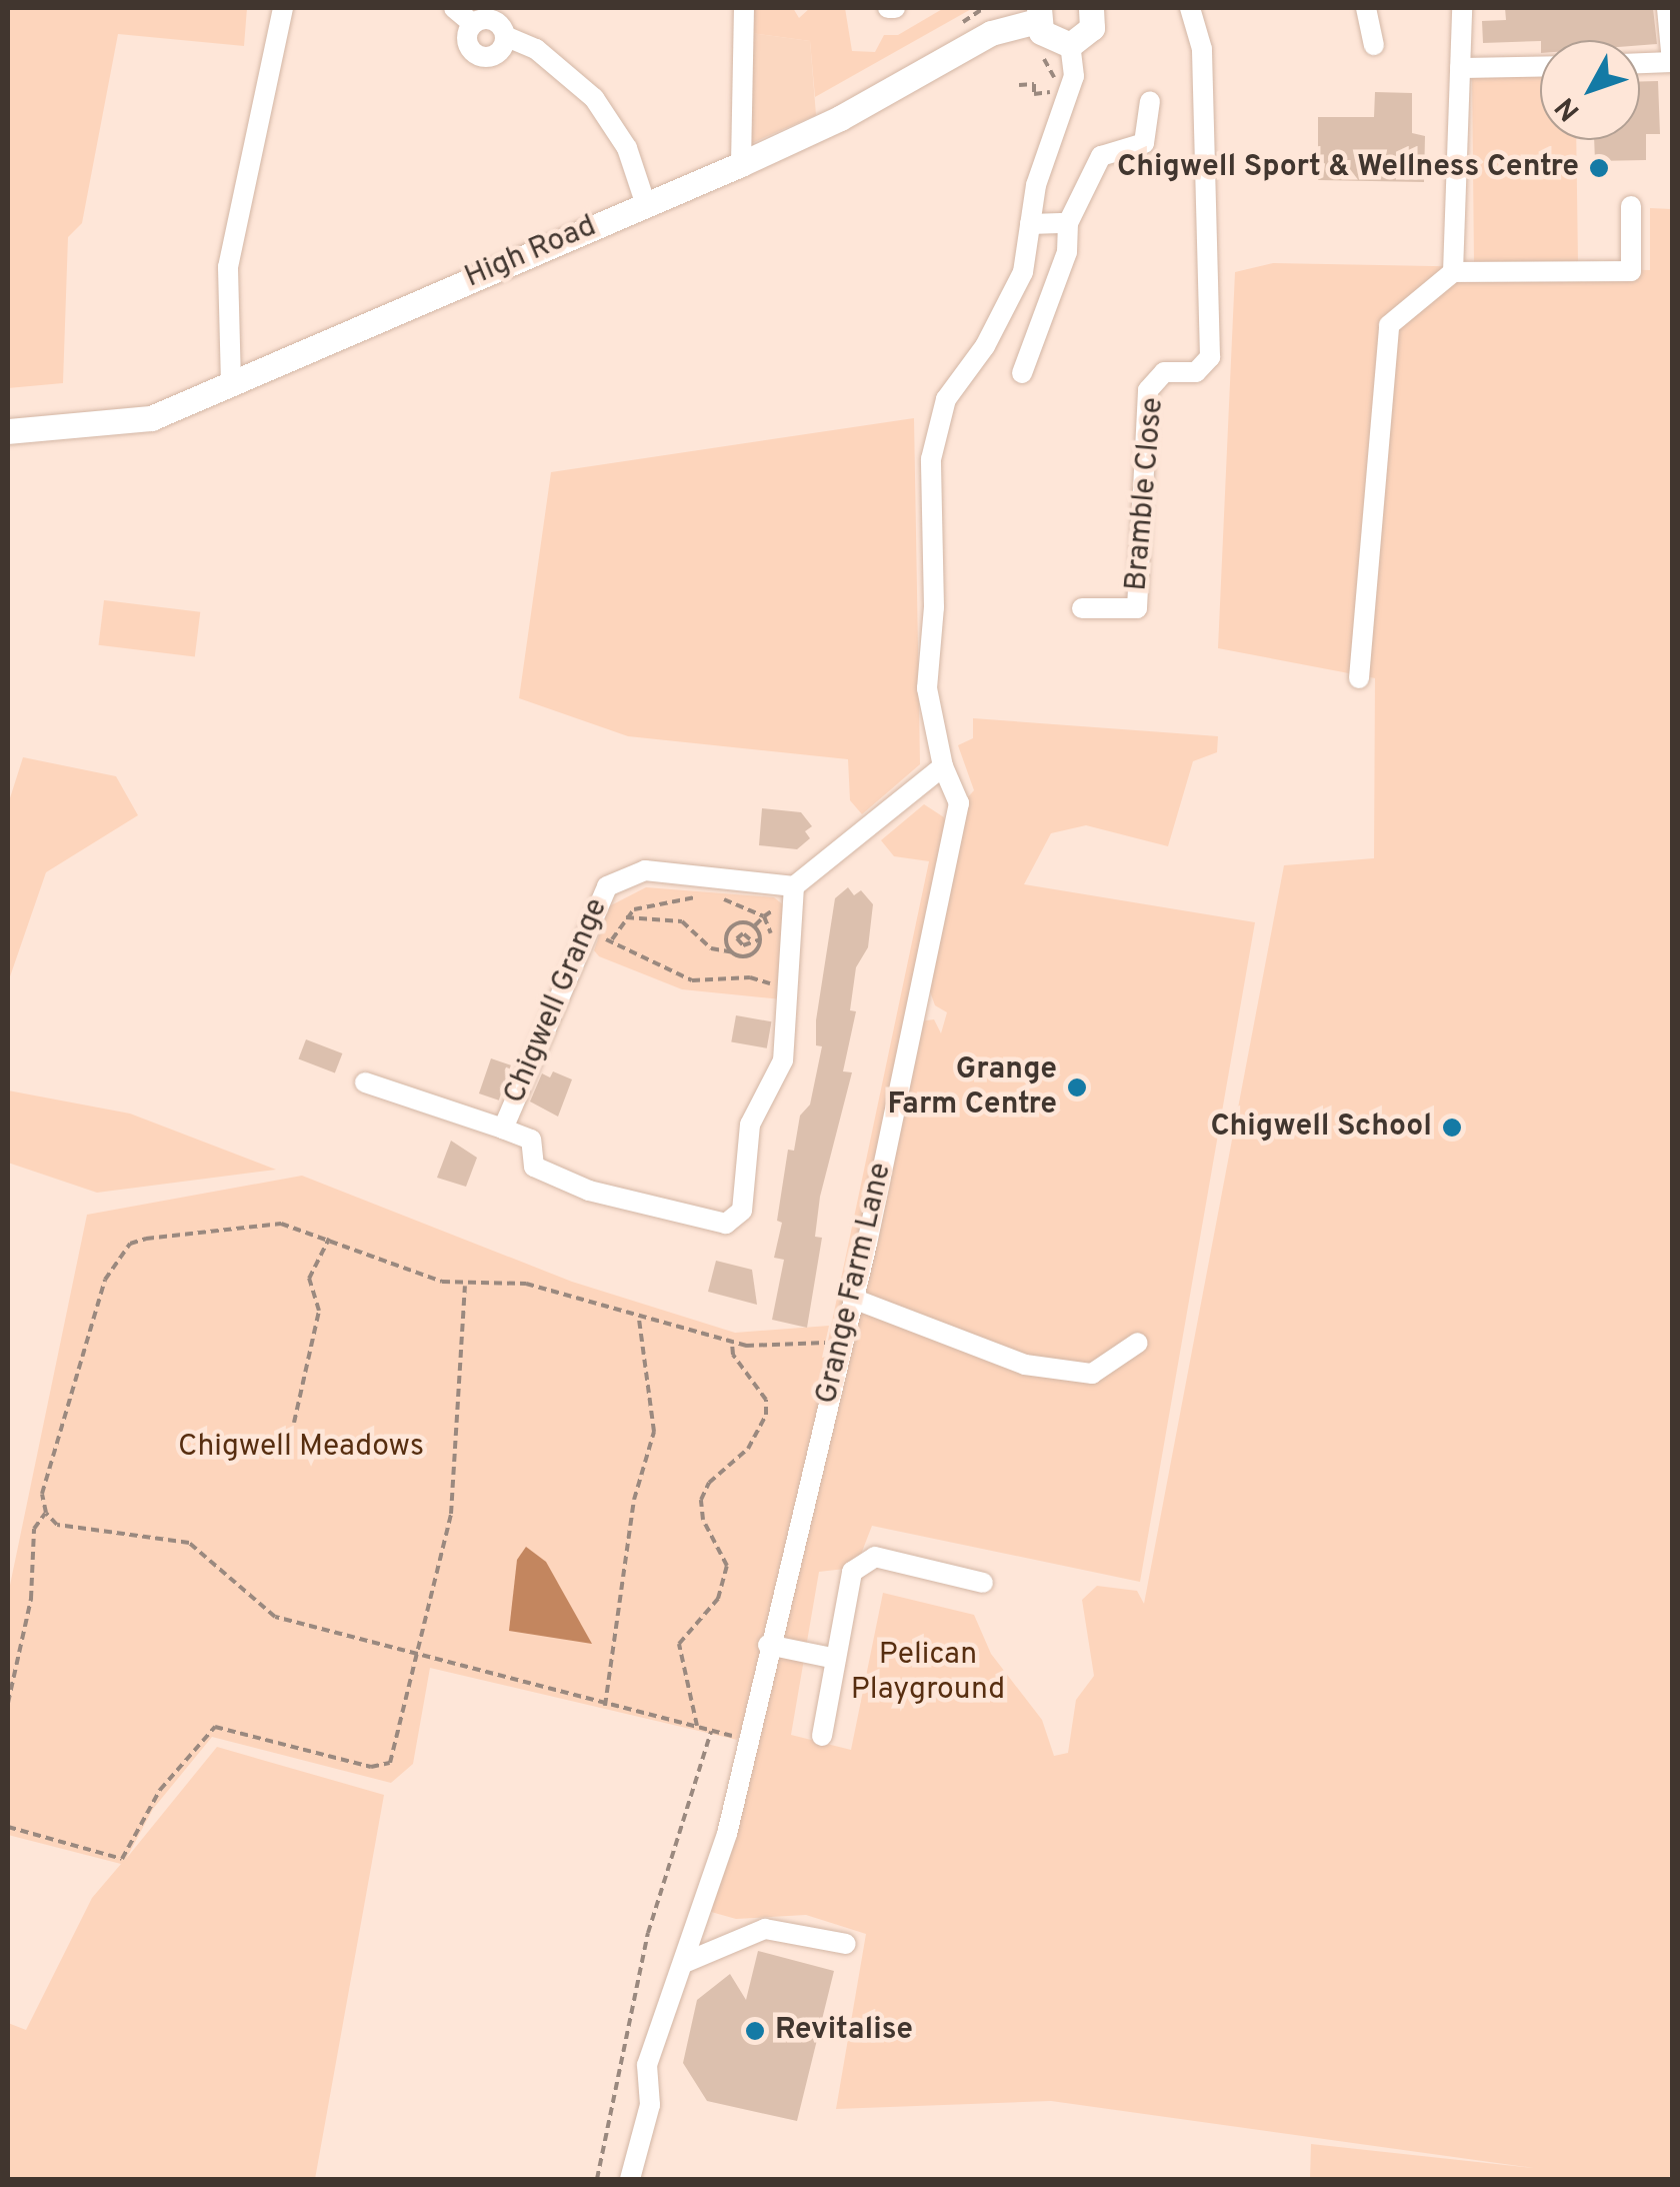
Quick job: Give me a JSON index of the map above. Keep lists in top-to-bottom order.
{
  "streets": {
    "main road": ["High Road"],
    "street": ["Bramble Close", "Chigwell Grange", "Grange Farm Lane"]
  },
  "crossings": [
    ["High Road", "Grange Farm Lane"]
  ],
  "parks": ["Chigwell Meadows", "Pelican Playground"],
  "places": [
    "Chigwell Sport & Wellness Centre",
    "Grange Farm Centre",
    "Chigwell School",
    "Revitalise"
  ],
  "north": "bottom left"
}
